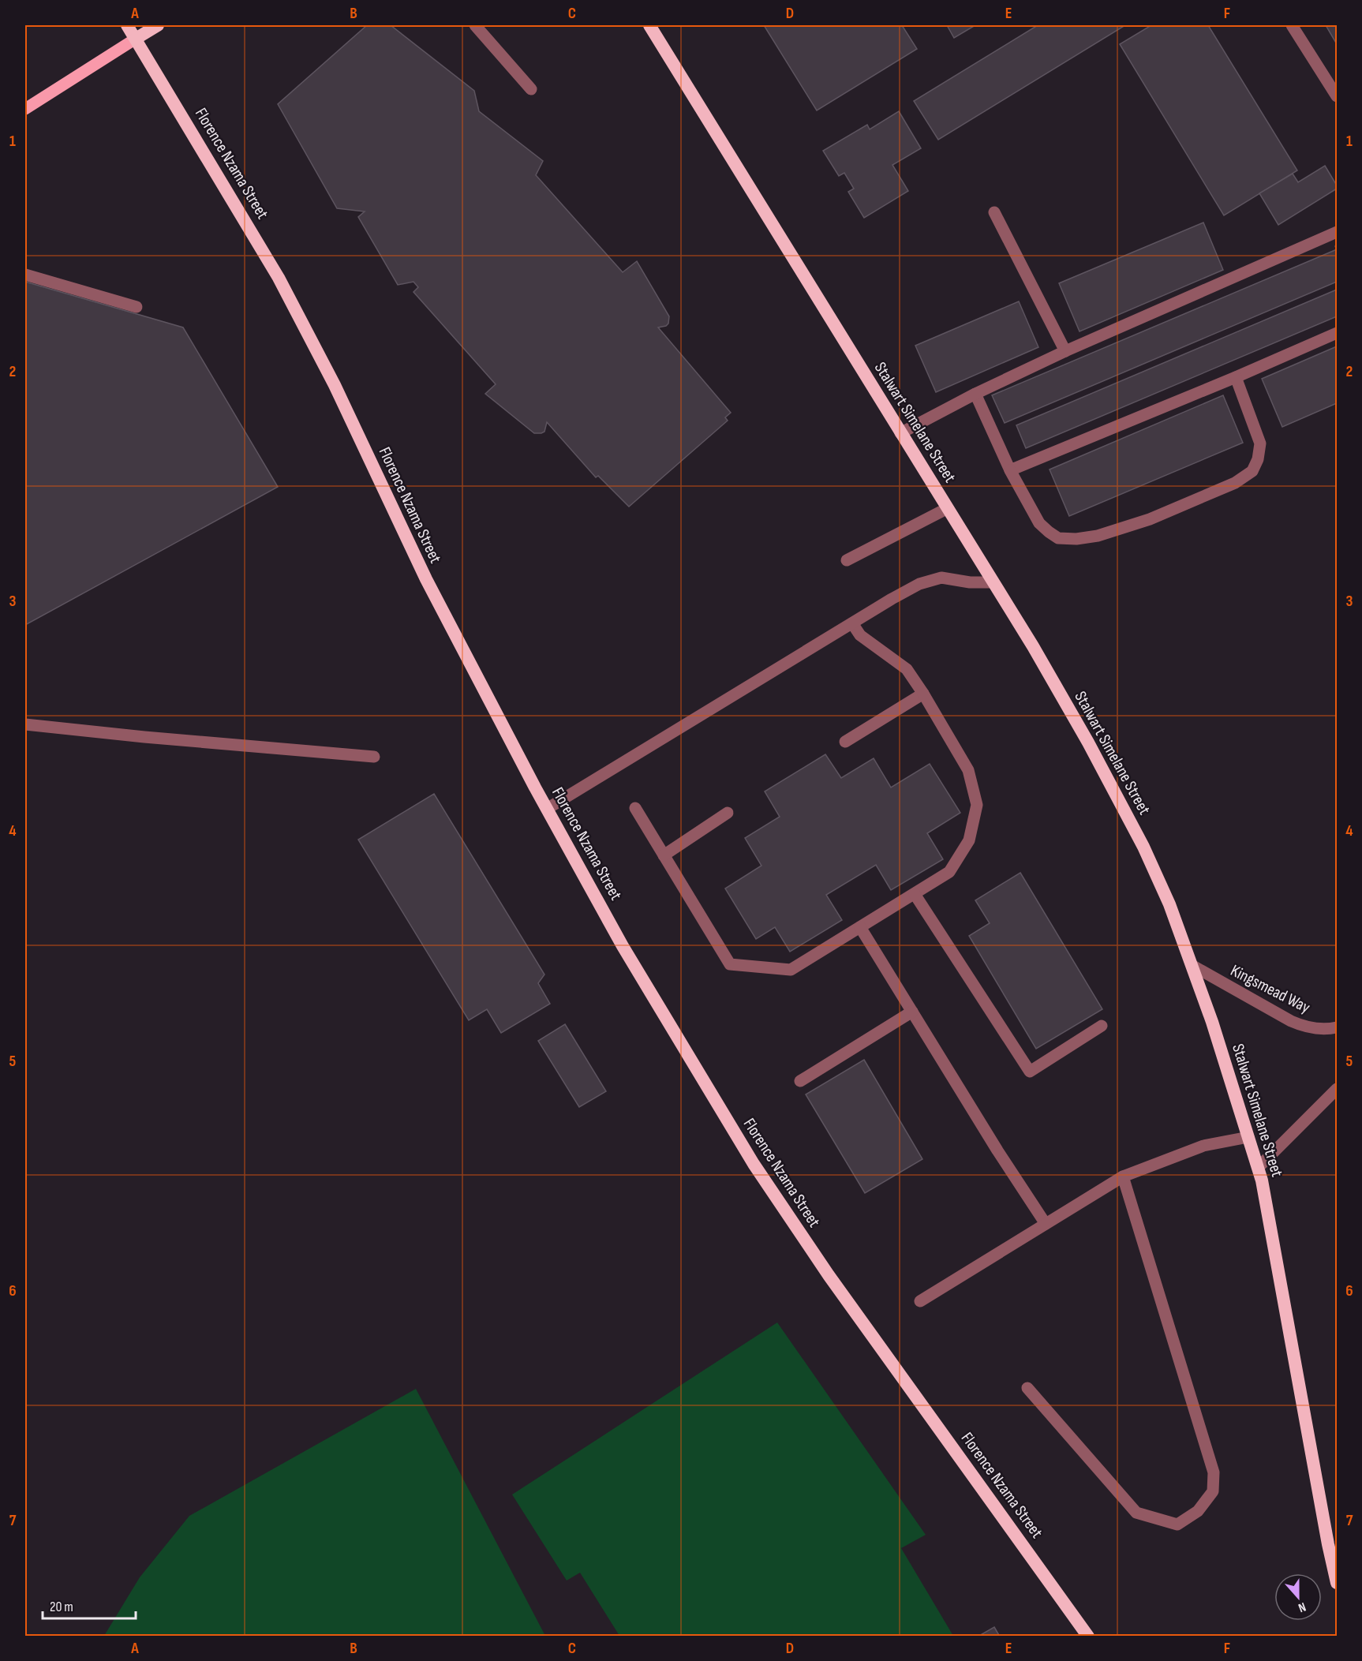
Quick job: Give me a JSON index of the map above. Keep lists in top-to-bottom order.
{
  "streets": {
    "highway": ["Florence Nzama Street", "Stalwart Simelane Street"],
    "street": ["Kingsmead Way"]
  },
  "crossings": [
    ["Stalwart Simelane Street", "Kingsmead Way"]
  ],
  "scale_bar": "20 m",
  "north": "bottom",
  "grid": {
    "columns": [
      "A",
      "B",
      "C",
      "D",
      "E",
      "F"
    ],
    "rows": [
      "1",
      "2",
      "3",
      "4",
      "5",
      "6",
      "7"
    ]
  }
}
